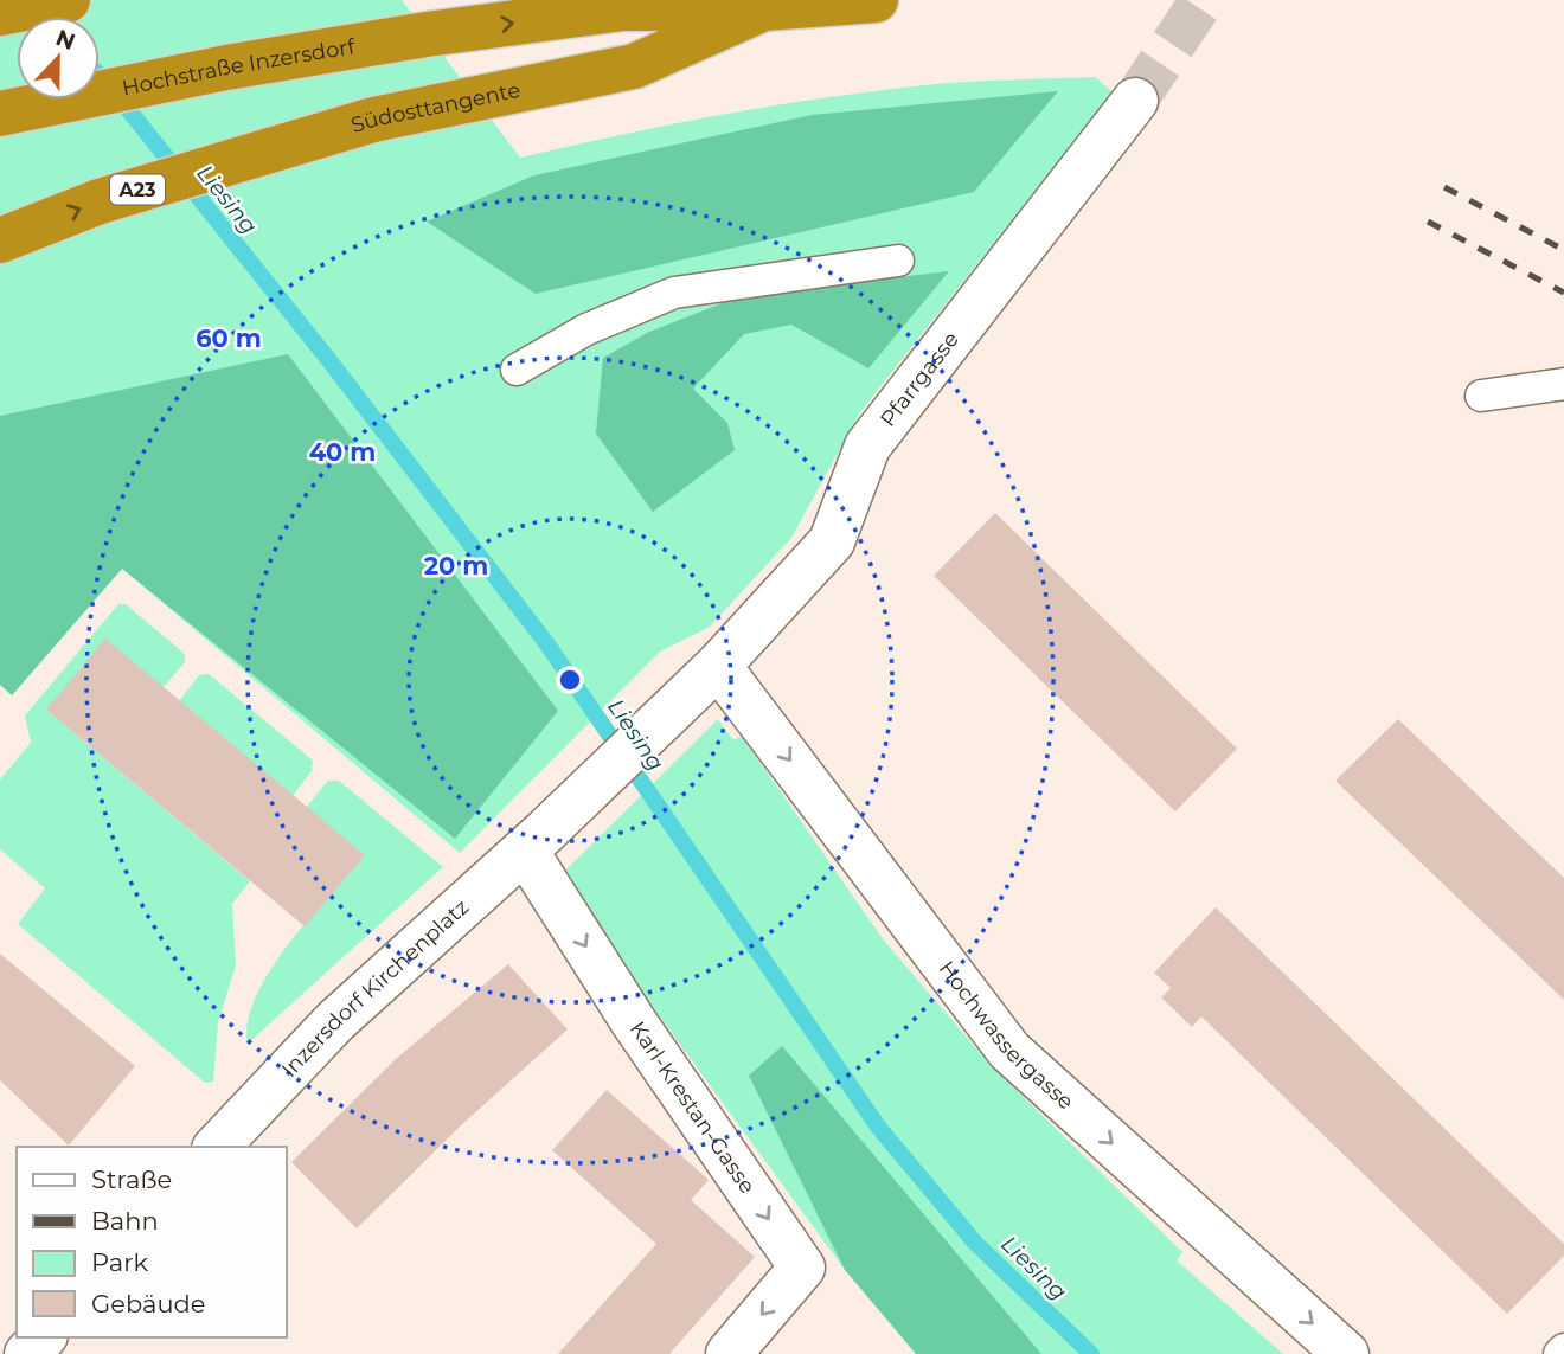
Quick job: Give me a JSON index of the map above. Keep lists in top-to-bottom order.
{
  "streets": {
    "highway": ["Hochstraße Inzersdorf", "Südosttangente", "A23"],
    "street": [
      "Pfarrgasse",
      "Inzersdorf Kirchenplatz",
      "Hochwassergasse",
      "Karl-Krestan-Gasse"
    ]
  },
  "crossings": [
    ["Hochstraße Inzersdorf", "Südosttangente"],
    ["Pfarrgasse", "Inzersdorf Kirchenplatz"],
    ["Pfarrgasse", "Hochwassergasse"],
    ["Pfarrgasse", "Karl-Krestan-Gasse"],
    ["Inzersdorf Kirchenplatz", "Karl-Krestan-Gasse"]
  ],
  "one_way": [
    "Hochstraße Inzersdorf",
    "Südosttangente",
    "Hochwassergasse",
    "Karl-Krestan-Gasse"
  ],
  "water": ["Liesing"],
  "legend": [
    "Straße",
    "Bahn",
    "Park",
    "Gebäude"
  ],
  "north": "top",
  "rings": ["60 m", "40 m", "20 m"]
}
